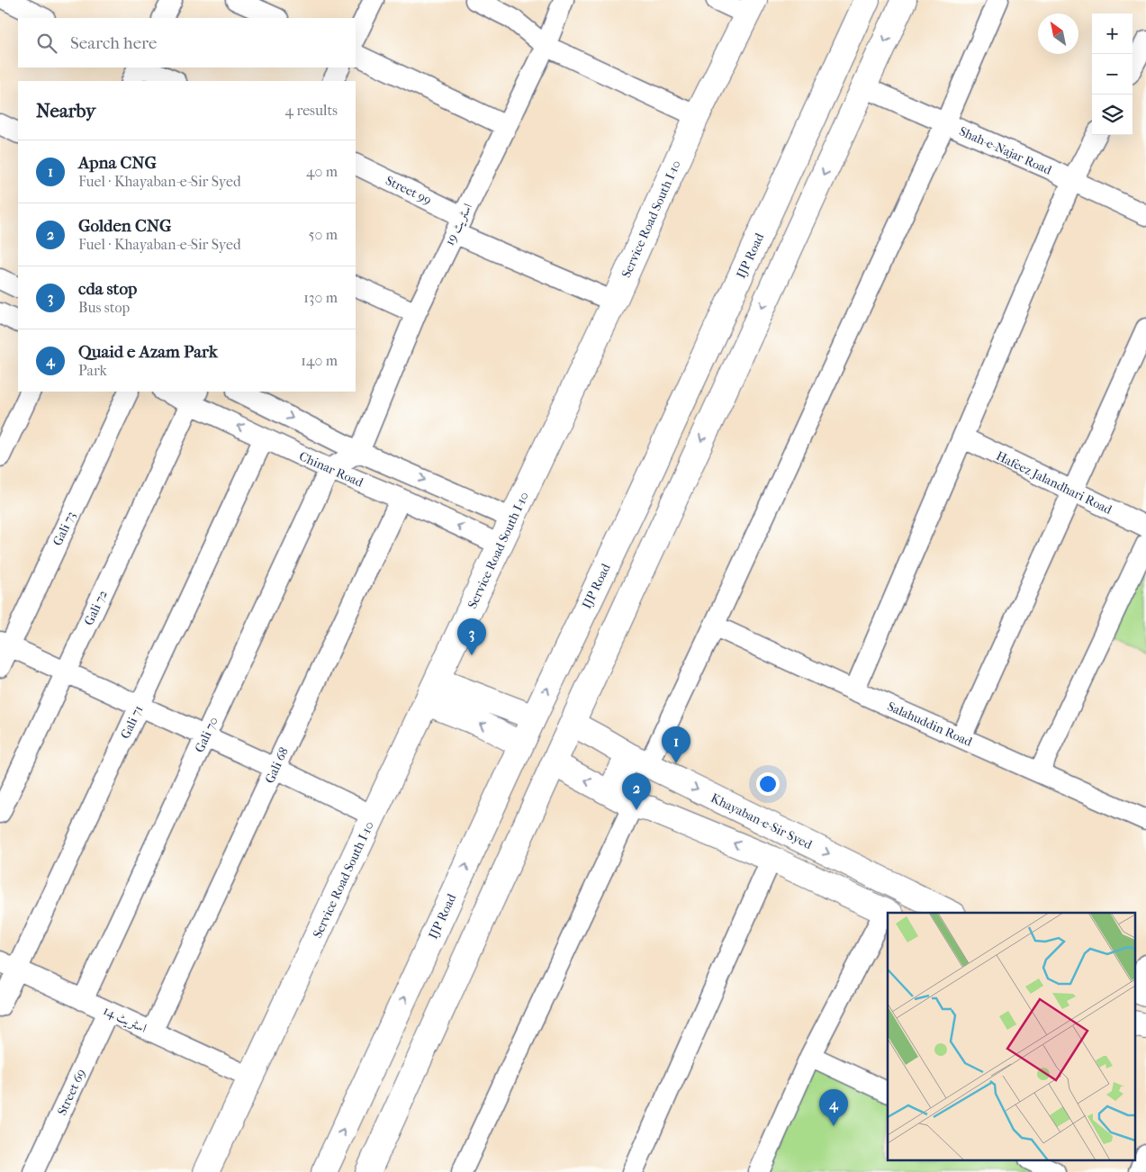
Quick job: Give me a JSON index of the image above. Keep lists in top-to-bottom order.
{
  "streets": {
    "main road": ["Service Road South I-10", "IJP Road", "Khayaban-e-Sir Syed"],
    "street": [
      "Shah-e-Najar Road",
      "Street 99",
      "اسٹریٹ 19",
      "Chinar Road",
      "Hafeez Jalandhari Road",
      "Gali 73",
      "Gali 72",
      "Gali 71",
      "Salahuddin Road",
      "Gali 70",
      "Gali 68",
      "اسٹریٹ 14",
      "Street 69"
    ]
  },
  "crossings": [
    ["Street 99", "Service Road South I-10"],
    ["Street 99", "اسٹریٹ 19"],
    ["Service Road South I-10", "Chinar Road"],
    ["Service Road South I-10", "اسٹریٹ 14"],
    ["Chinar Road", "Gali 72"],
    ["Chinar Road", "Gali 71"],
    ["Chinar Road", "Gali 70"],
    ["Chinar Road", "Gali 68"],
    ["Gali 71", "اسٹریٹ 14"],
    ["Gali 70", "اسٹریٹ 14"],
    ["Gali 68", "اسٹریٹ 14"],
    ["اسٹریٹ 14", "Street 69"]
  ],
  "north": "top left",
  "page": {
    "map_buttons": ["+", "−"],
    "search": "Search here",
    "heading": ["Nearby", "4 results"],
    "list": [
      {
        "mark": "1",
        "name": "Apna CNG",
        "note": "Fuel · Khayaban-e-Sir Syed",
        "value": "40 m"
      },
      {
        "mark": "2",
        "name": "Golden CNG",
        "note": "Fuel · Khayaban-e-Sir Syed",
        "value": "50 m"
      },
      {
        "mark": "3",
        "name": "cda stop",
        "note": "Bus stop",
        "value": "130 m"
      },
      {
        "mark": "4",
        "name": "Quaid e Azam Park",
        "note": "Park",
        "value": "140 m"
      }
    ],
    "pins": [
      "3",
      "1",
      "2",
      "4"
    ]
  }
}
